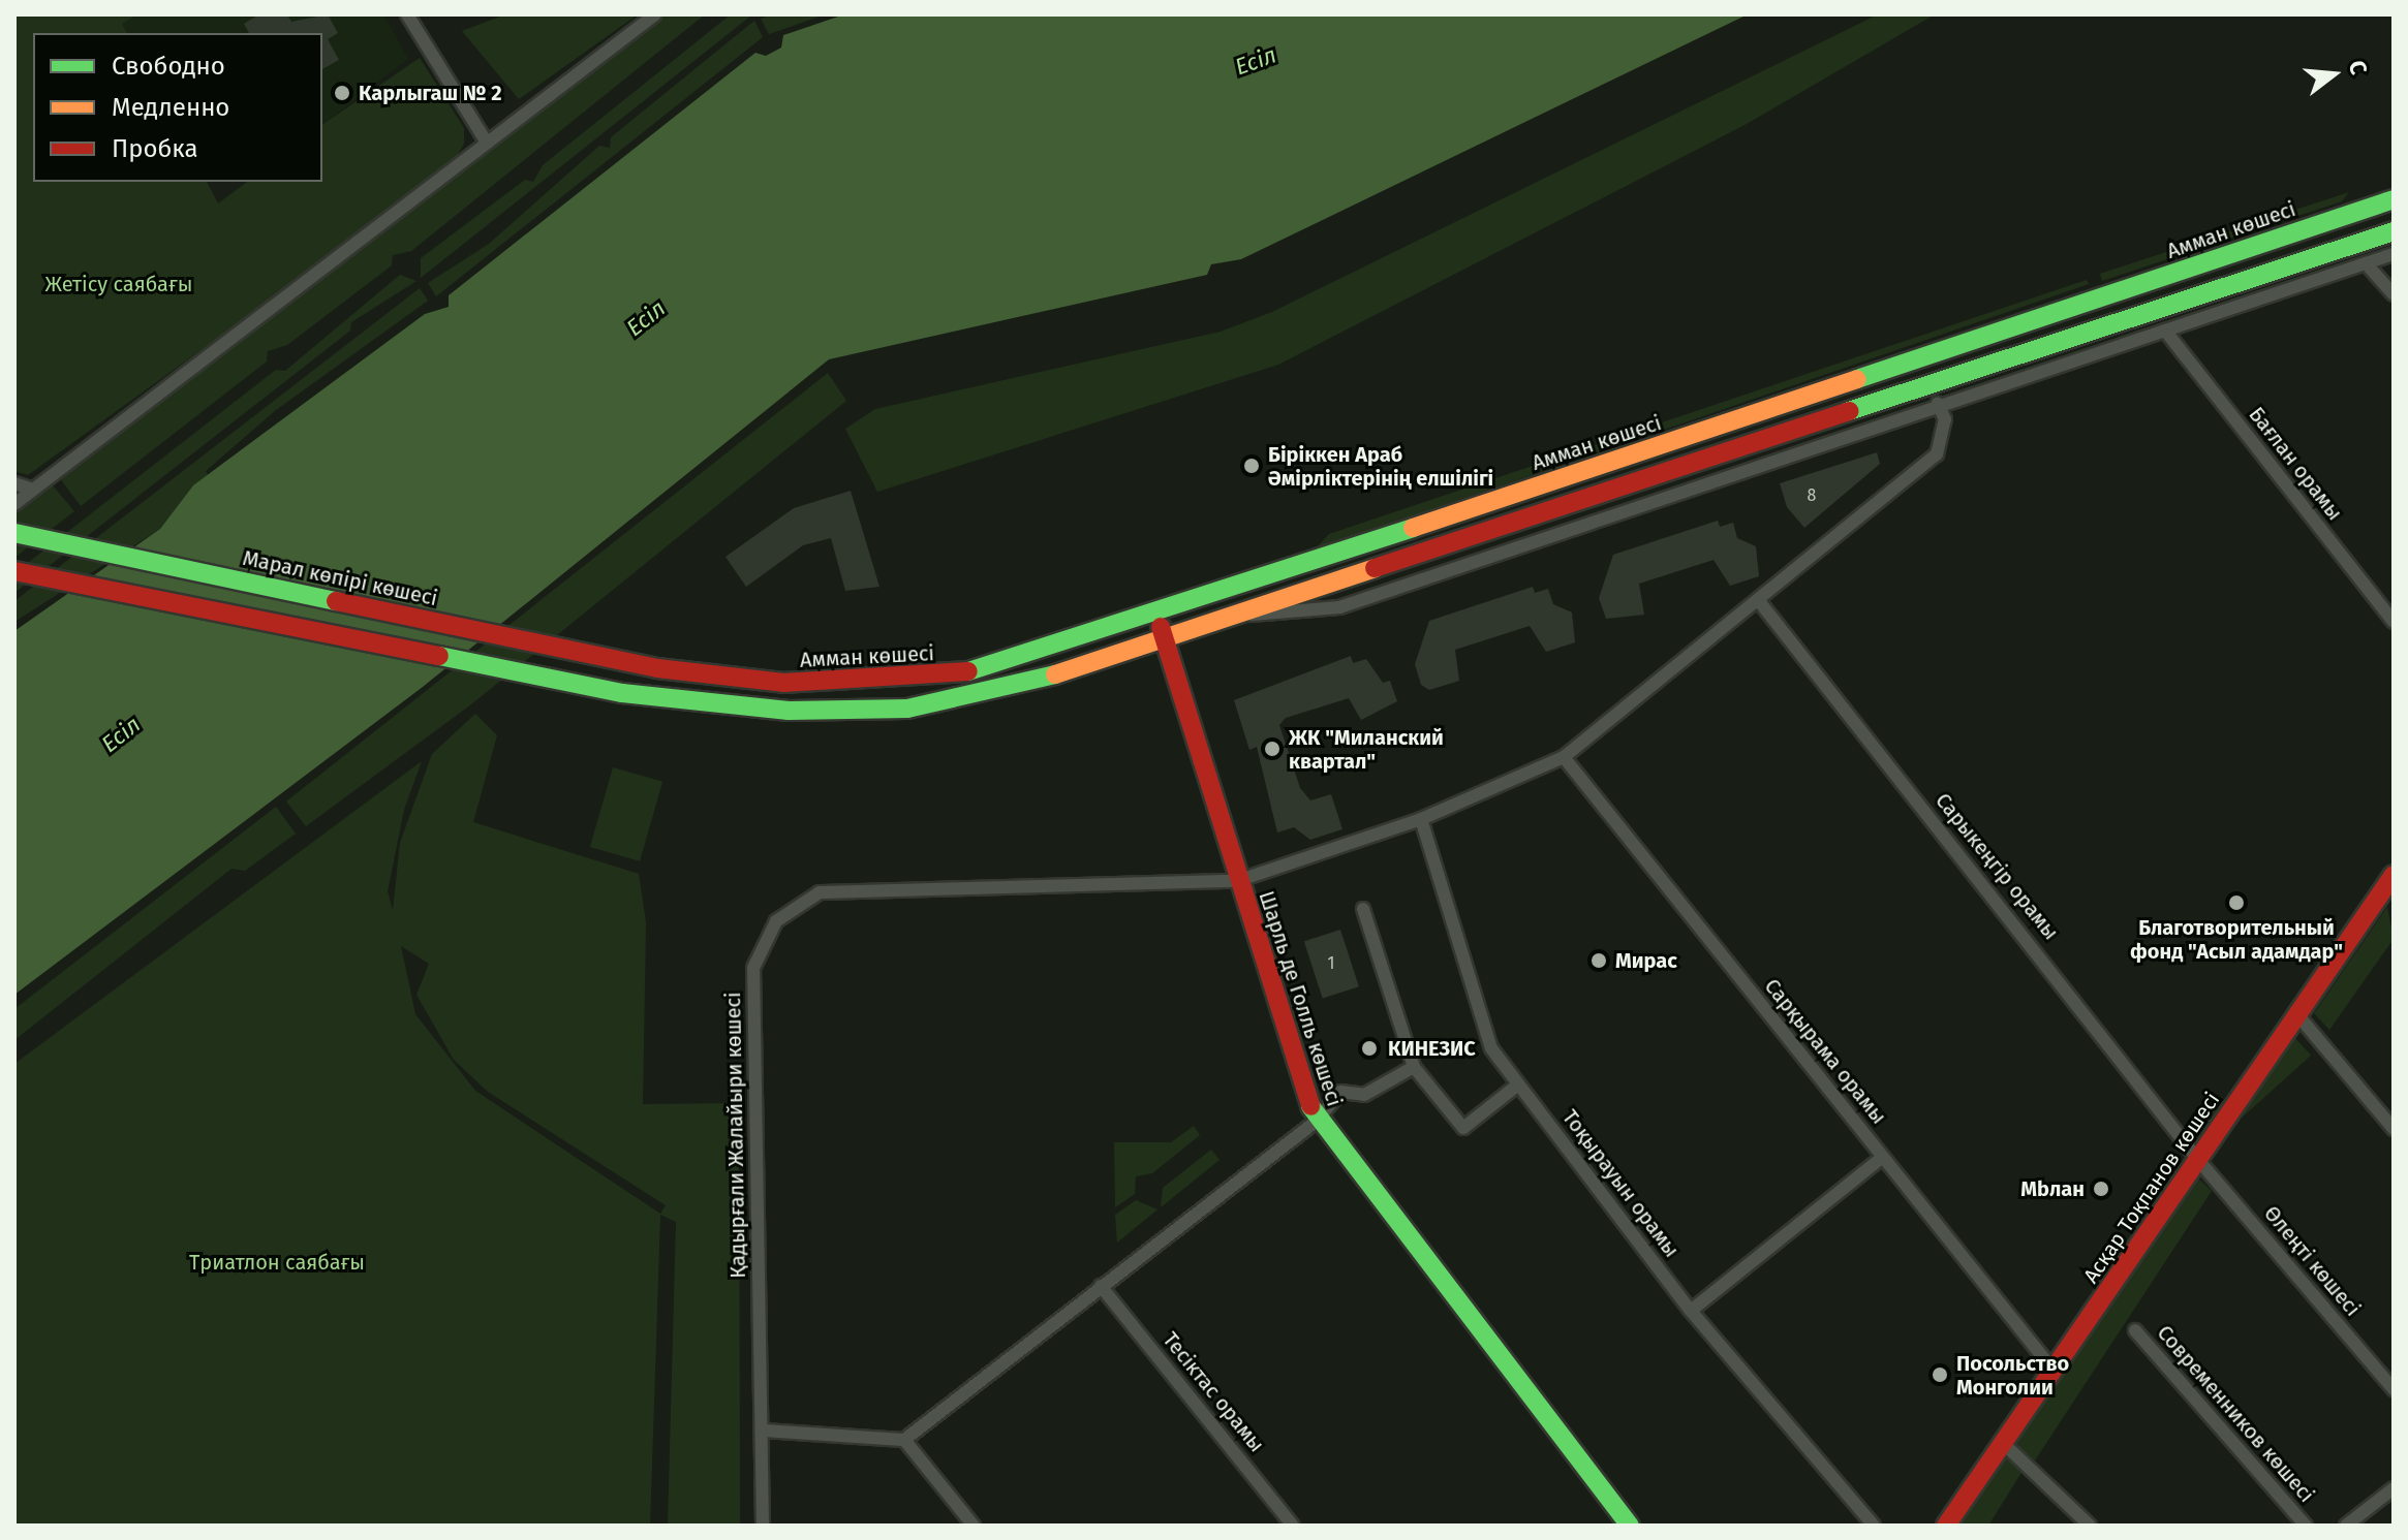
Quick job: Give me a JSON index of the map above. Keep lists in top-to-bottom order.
{
  "streets": {
    "main road": [
      "Амман көшесі",
      "Марал көпірі көшесі",
      "Шарль де Голль көшесі",
      "Асқар Тоқпанов көшесі"
    ],
    "street": [
      "Бағлан орамы",
      "Сарыкеңгір орамы",
      "Сарқырама орамы",
      "Қадырғали Жалайыри көшесі",
      "Тоқырауын орамы",
      "Өлеңті көшесі",
      "Тесіктас орамы",
      "Современников көшесі"
    ]
  },
  "crossings": [
    ["Амман көшесі", "Марал көпірі көшесі"],
    ["Амман көшесі", "Шарль де Голль көшесі"],
    ["Сарыкеңгір орамы", "Қадырғали Жалайыри көшесі"],
    ["Сарыкеңгір орамы", "Асқар Тоқпанов көшесі"],
    ["Сарыкеңгір орамы", "Өлеңті көшесі"],
    ["Шарль де Голль көшесі", "Қадырғали Жалайыри көшесі"],
    ["Сарқырама орамы", "Қадырғали Жалайыри көшесі"],
    ["Сарқырама орамы", "Асқар Тоқпанов көшесі"],
    ["Қадырғали Жалайыри көшесі", "Тоқырауын орамы"],
    ["Асқар Тоқпанов көшесі", "Өлеңті көшесі"]
  ],
  "water": ["Есіл"],
  "parks": ["Жетісу саябағы", "Триатлон саябағы"],
  "places": [
    "Карлыгаш № 2",
    "Біріккен Араб Әмірліктерінің елшілігі",
    "ЖК \"Миланский квартал\"",
    "Благотворительный фонд \"Асыл адамдар\"",
    "Мирас",
    "КИНЕЗИС",
    "Мbлан",
    "Посольство Монголии"
  ],
  "house_numbers": ["8", "1"],
  "legend": ["Свободно", "Медленно", "Пробка"],
  "north": "right"
}
